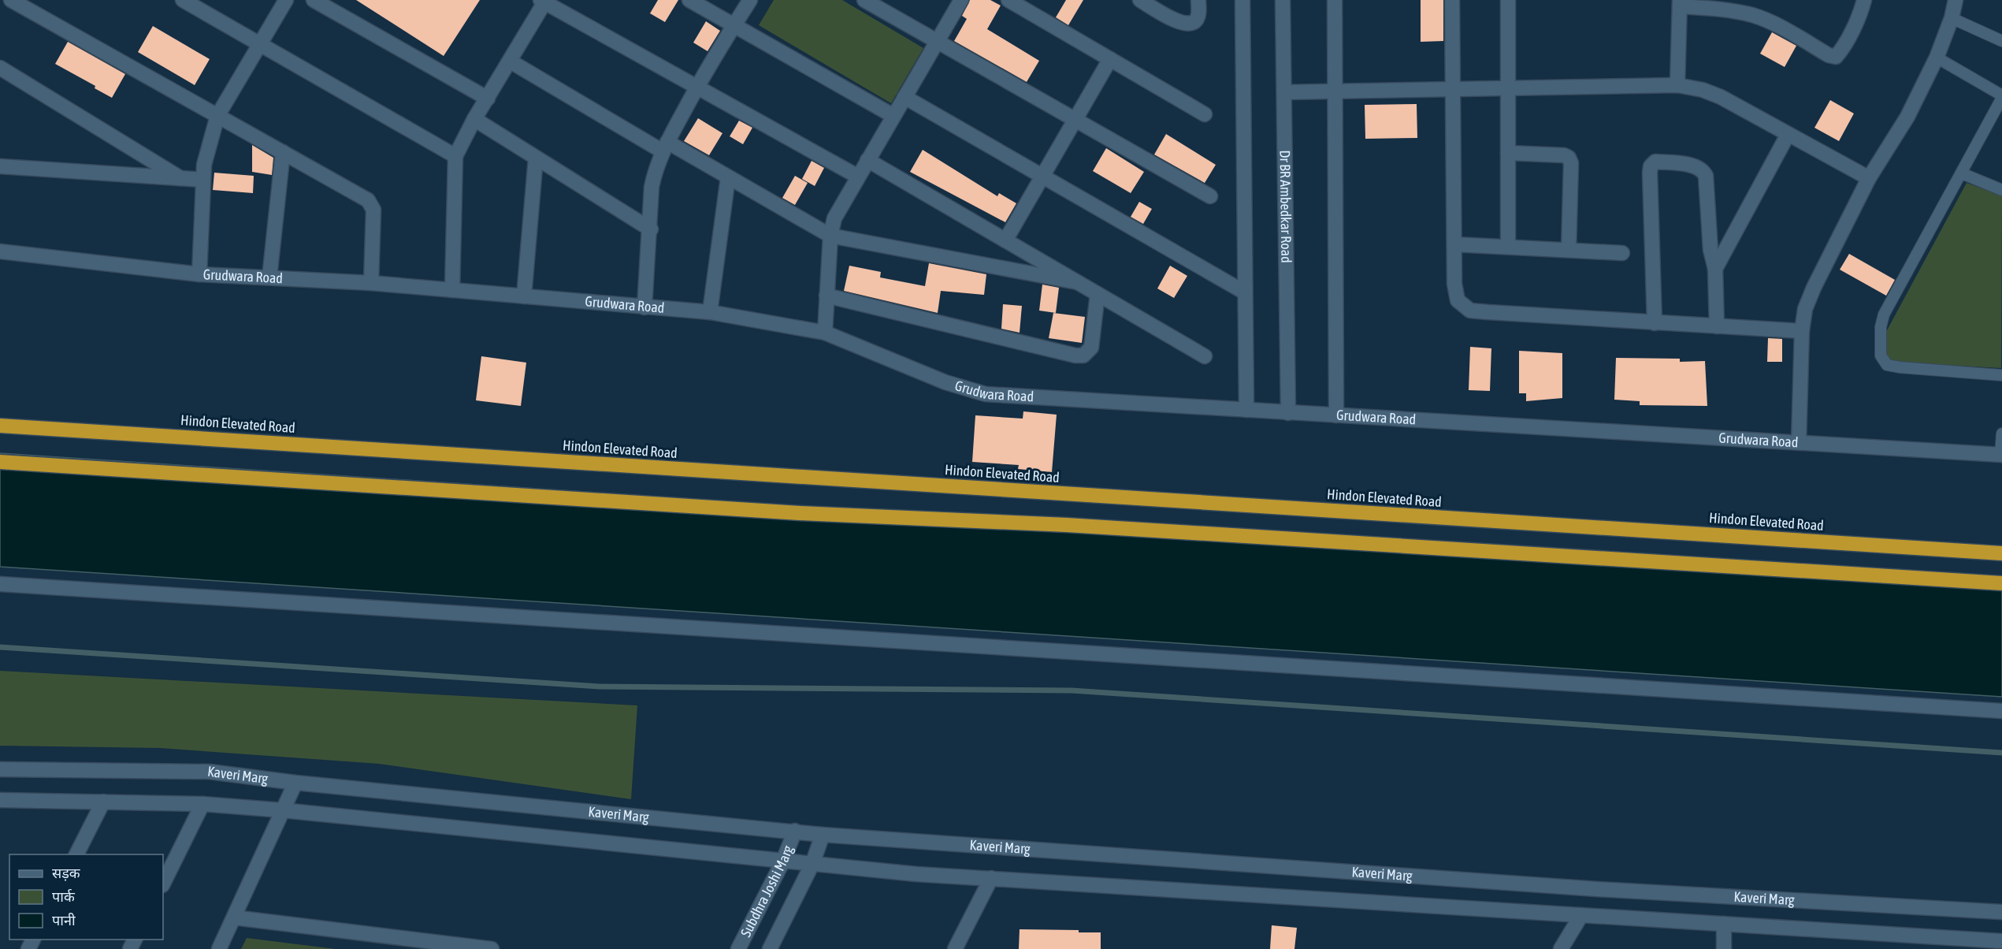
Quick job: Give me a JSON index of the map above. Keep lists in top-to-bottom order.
{
  "streets": {
    "highway": ["Hindon Elevated Road"],
    "street": [
      "Dr BR Ambedkar Road",
      "Grudwara Road",
      "Kaveri Marg",
      "Subdhra Joshi Marg"
    ]
  },
  "crossings": [
    ["Dr BR Ambedkar Road", "Grudwara Road"],
    ["Kaveri Marg", "Subdhra Joshi Marg"]
  ],
  "legend": ["सड़क", "पार्क", "पानी"]
}
